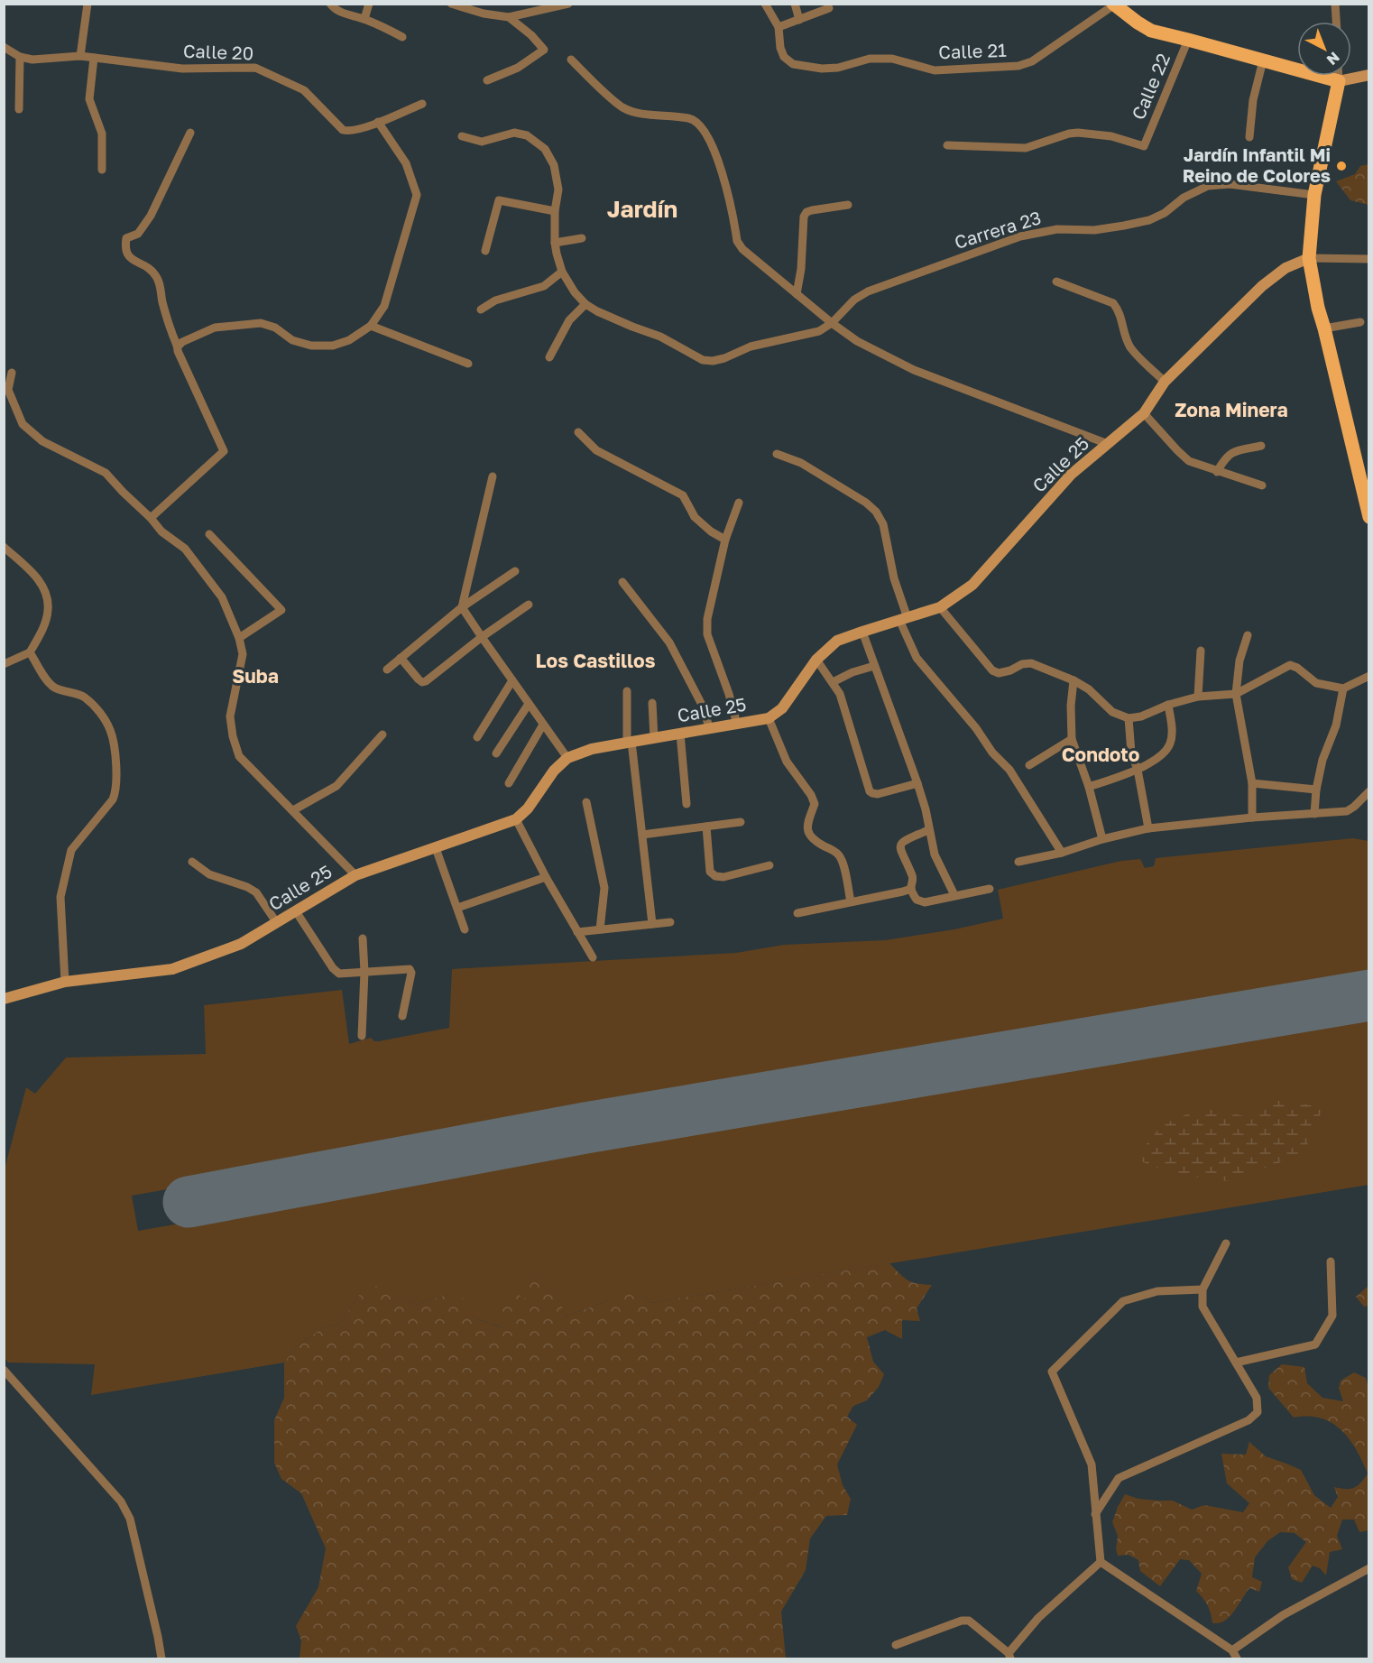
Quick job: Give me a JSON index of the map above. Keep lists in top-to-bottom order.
{
  "streets": {
    "street": [
      "Calle 21",
      "Calle 20",
      "Calle 22",
      "Carrera 23",
      "Calle 25"
    ]
  },
  "districts": [
    "Jardín",
    "Zona Minera",
    "Los Castillos",
    "Suba",
    "Condoto"
  ],
  "places": ["Jardín Infantil Mi Reino de Colores"],
  "north": "bottom right"
}
